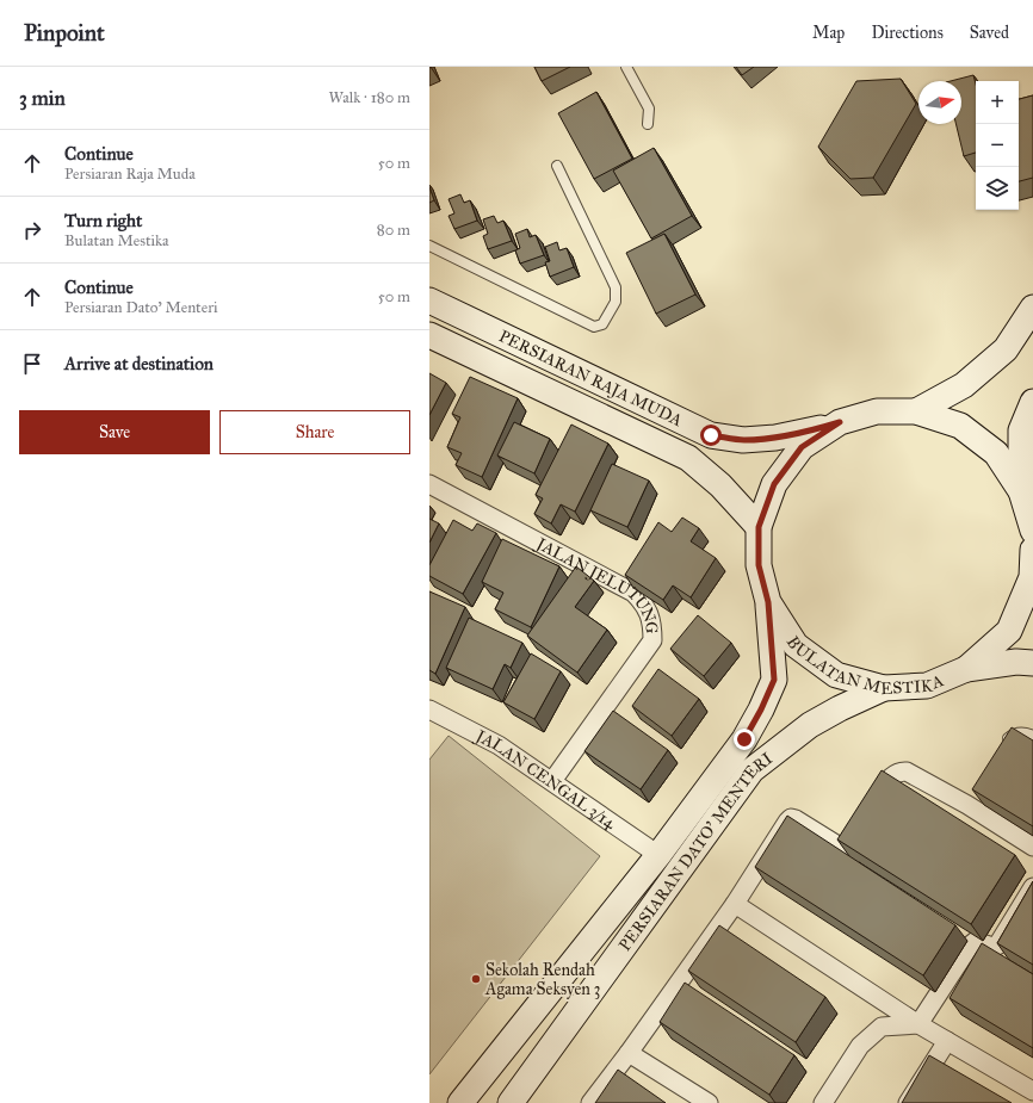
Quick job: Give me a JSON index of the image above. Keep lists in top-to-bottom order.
{
  "streets": {
    "main road": ["PERSIARAN RAJA MUDA", "BULATAN MESTIKA", "PERSIARAN DATO' MENTERI"],
    "street": ["JALAN JELUTUNG", "JALAN CENGAL 3/14"]
  },
  "crossings": [
    ["PERSIARAN RAJA MUDA", "BULATAN MESTIKA"],
    ["JALAN JELUTUNG", "JALAN CENGAL 3/14"],
    ["BULATAN MESTIKA", "PERSIARAN DATO' MENTERI"],
    ["JALAN CENGAL 3/14", "PERSIARAN DATO' MENTERI"]
  ],
  "places": ["Sekolah Rendah Agama Seksyen 3"],
  "north": "right",
  "page": {
    "header": "Pinpoint",
    "nav": ["Map", "Directions", "Saved"],
    "heading": ["3 min", "Walk · 180 m"],
    "map_buttons": ["+", "−"],
    "list": [
      ["Continue", "Persiaran Raja Muda", "50 m"],
      ["Turn right", "Bulatan Mestika", "80 m"],
      ["Continue", "Persiaran Dato' Menteri", "50 m"],
      "Arrive at destination"
    ],
    "buttons": ["Save", "Share"]
  }
}
